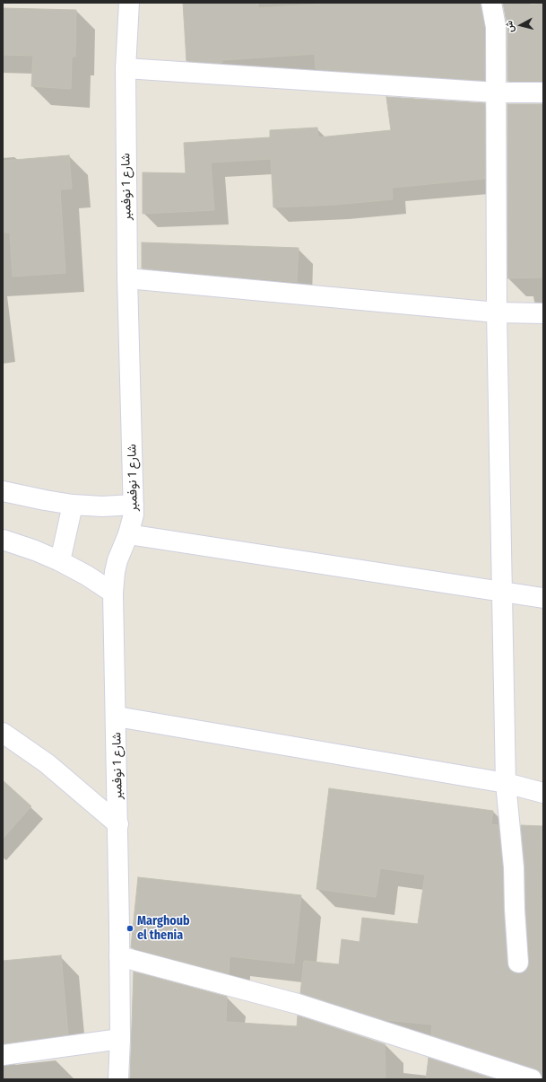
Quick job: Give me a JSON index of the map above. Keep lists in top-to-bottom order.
{
  "streets": {
    "street": ["شارع 1 نوفمبر"]
  },
  "places": ["Marghoub el thenia"],
  "north": "left"
}
